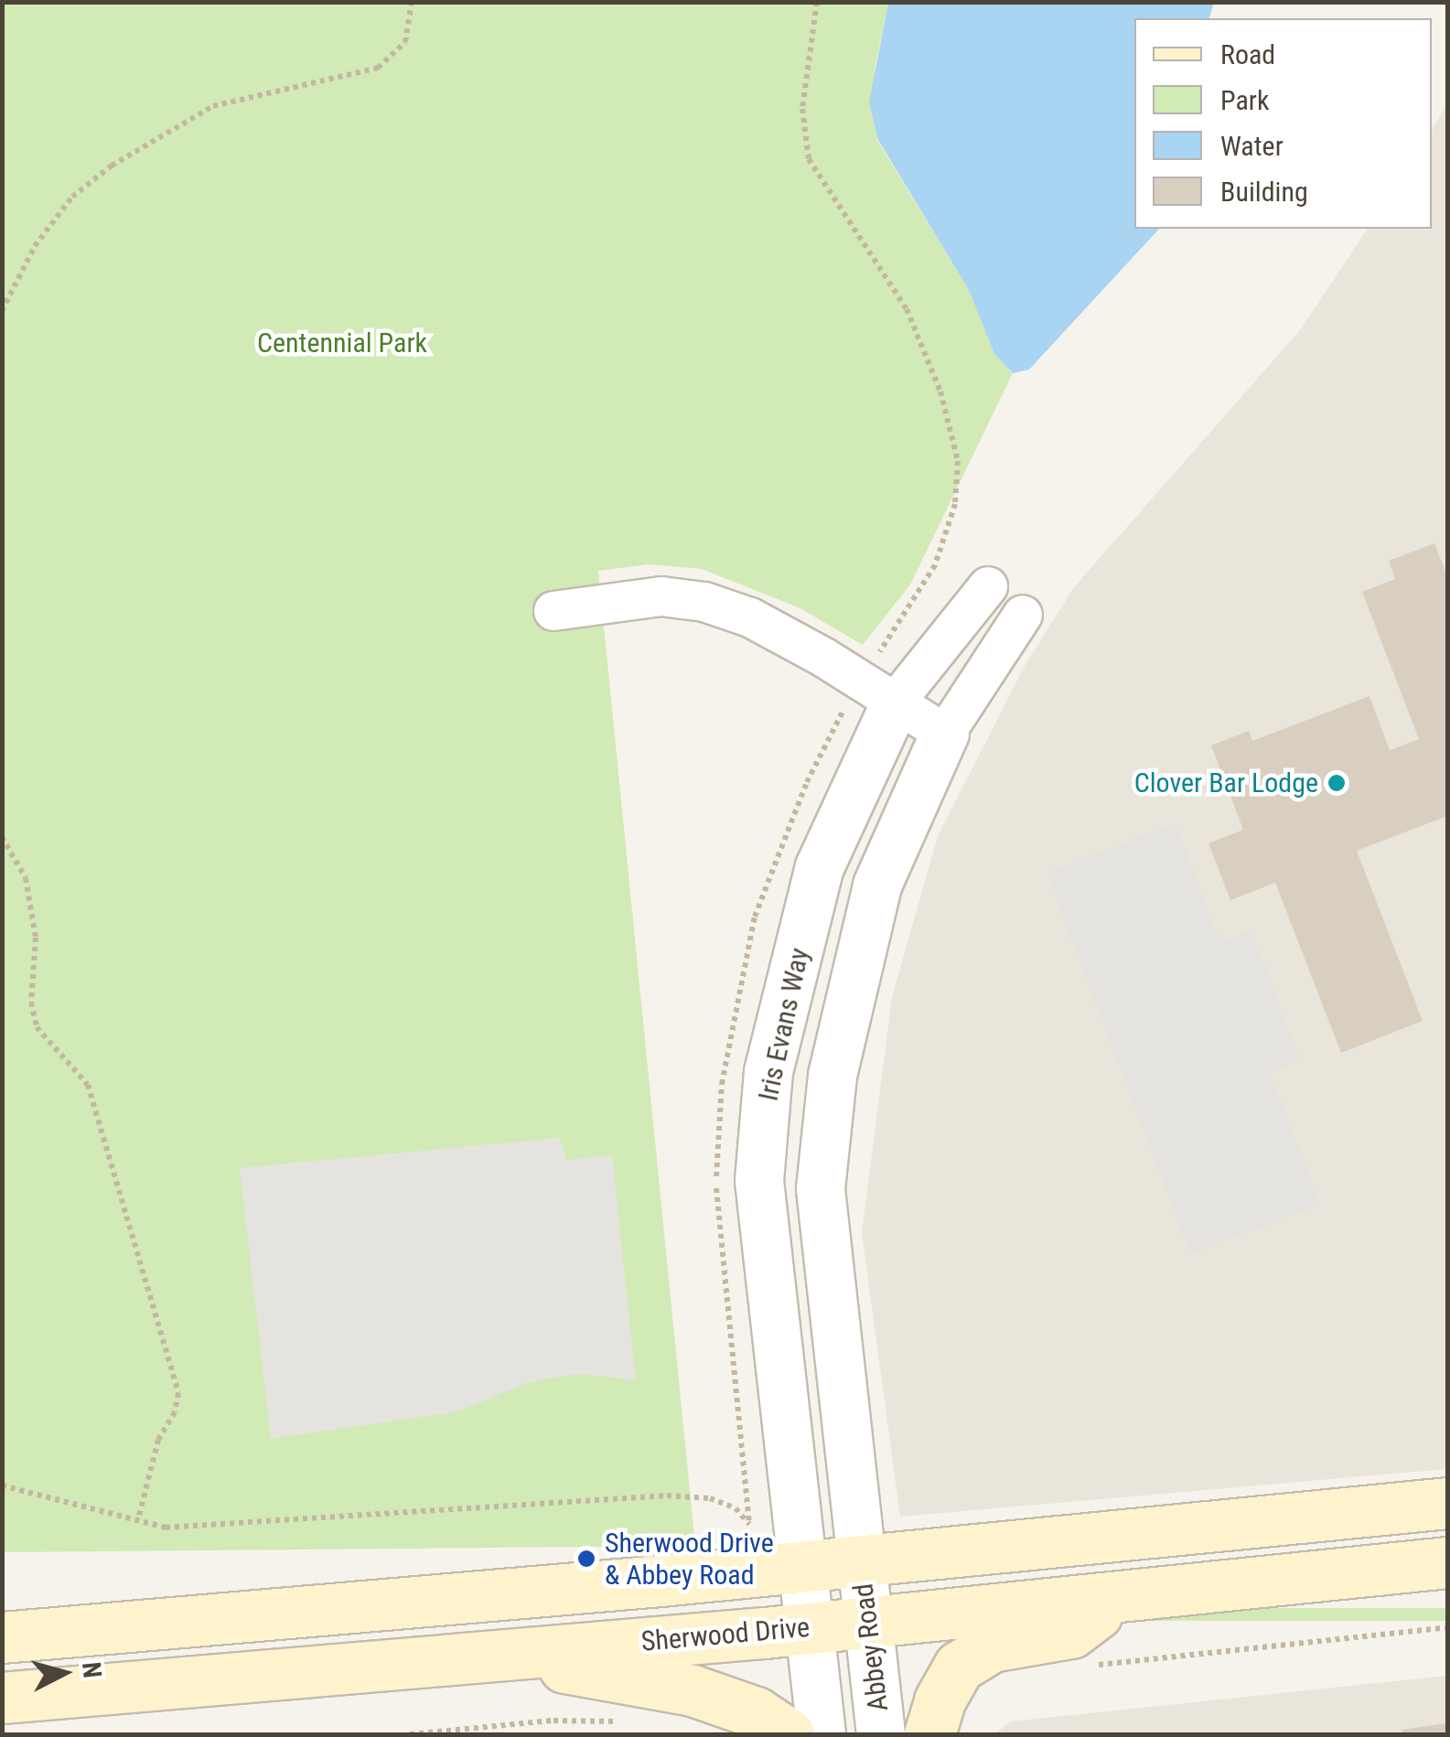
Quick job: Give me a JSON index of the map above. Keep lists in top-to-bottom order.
{
  "streets": {
    "main road": ["Sherwood Drive"],
    "street": ["Iris Evans Way", "Abbey Road"]
  },
  "crossings": [
    ["Iris Evans Way", "Abbey Road"],
    ["Sherwood Drive", "Abbey Road"]
  ],
  "parks": ["Centennial Park"],
  "places": ["Clover Bar Lodge", "Sherwood Drive & Abbey Road"],
  "legend": [
    "Road",
    "Park",
    "Water",
    "Building"
  ],
  "north": "right"
}
